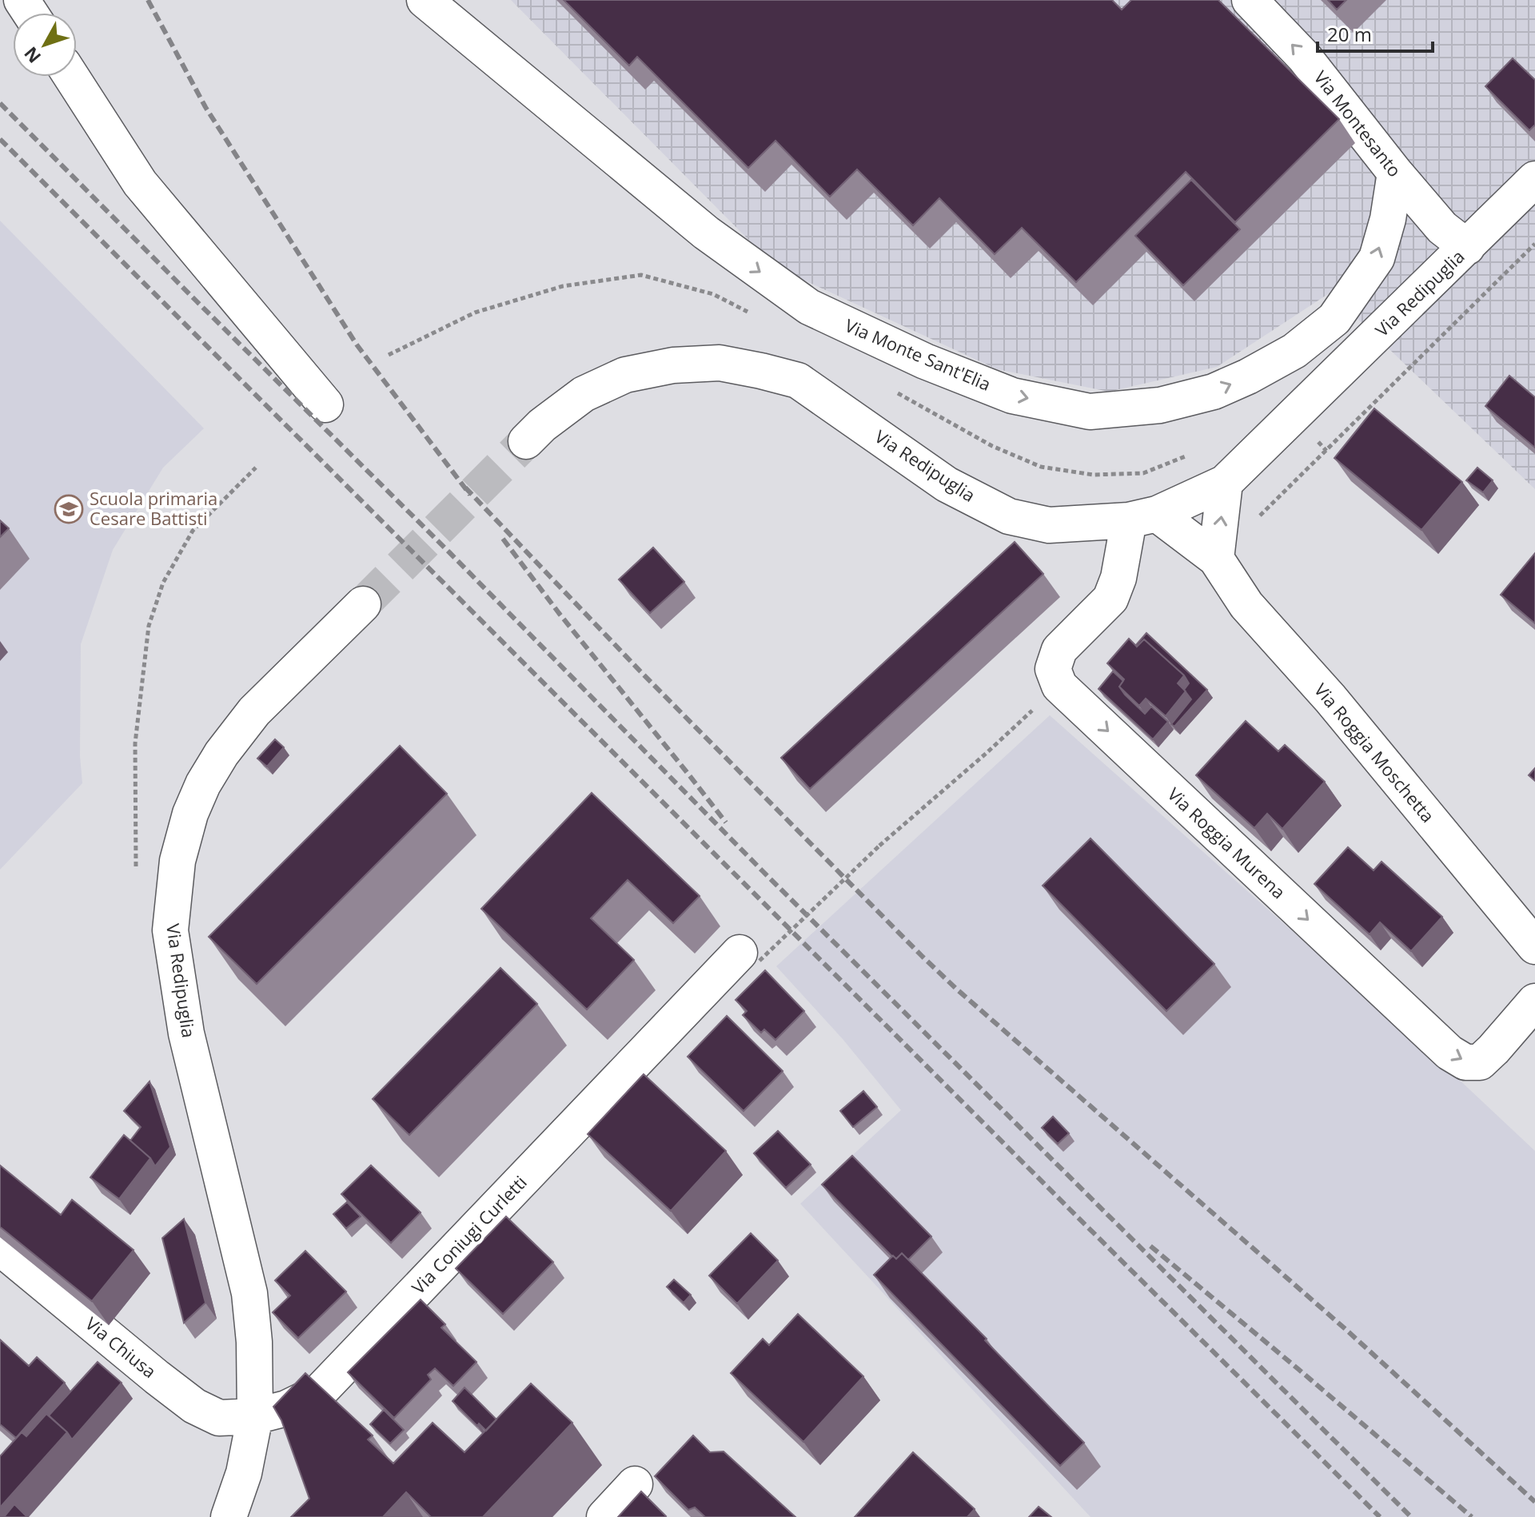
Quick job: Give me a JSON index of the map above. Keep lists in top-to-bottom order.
{
  "streets": {
    "street": [
      "Via Montesanto",
      "Via Redipuglia",
      "Via Monte Sant'Elia",
      "Via Roggia Moschetta",
      "Via Roggia Murena",
      "Via Coniugi Curletti",
      "Via Chiusa"
    ]
  },
  "crossings": [
    ["Via Montesanto", "Via Redipuglia"],
    ["Via Montesanto", "Via Monte Sant'Elia"],
    ["Via Redipuglia", "Via Roggia Moschetta"],
    ["Via Redipuglia", "Via Coniugi Curletti"],
    ["Via Redipuglia", "Via Chiusa"],
    ["Via Coniugi Curletti", "Via Chiusa"]
  ],
  "one_way": ["Via Montesanto", "Via Monte Sant'Elia", "Via Roggia Murena"],
  "places": {
    "school or university": ["Scuola primaria Cesare Battisti"]
  },
  "scale_bar": "20 m",
  "north": "bottom left"
}
